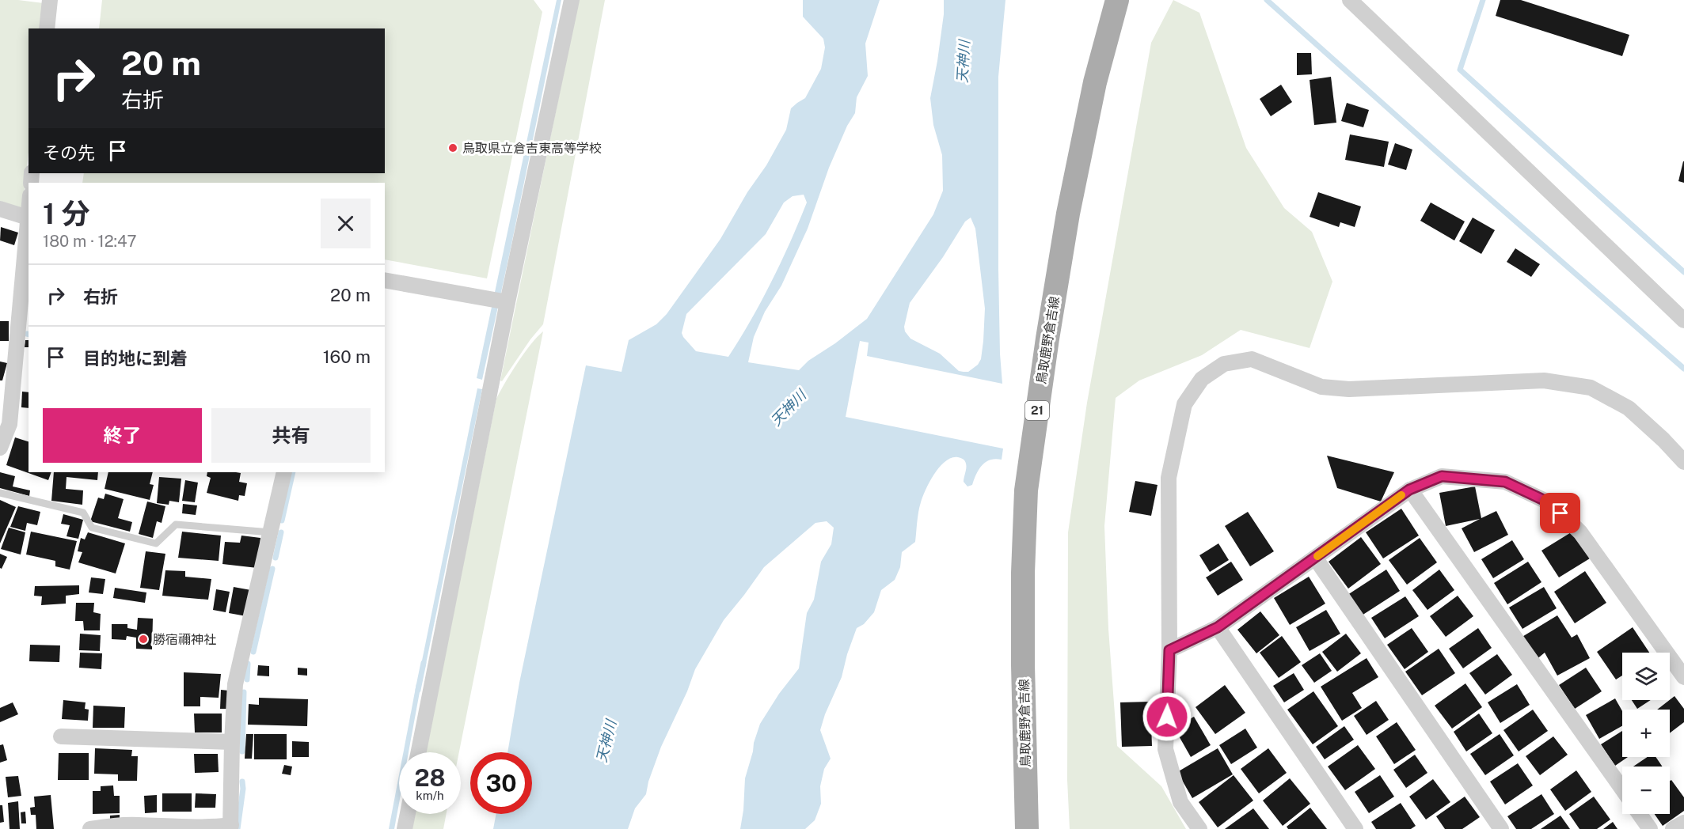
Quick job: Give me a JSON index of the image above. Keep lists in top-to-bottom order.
{
  "streets": {
    "main road": ["鳥取鹿野倉吉線", "21"]
  },
  "water": ["天神川"],
  "places": ["鳥取県立倉吉東高等学校", "勝宿禰神社"],
  "page": {
    "turn": ["20 m", "右折"],
    "then": "その先",
    "heading": ["1 分", "180 m · 12:47"],
    "list": [
      {
        "name": "右折",
        "value": "20 m"
      },
      {
        "name": "目的地に到着",
        "value": "160 m"
      }
    ],
    "buttons": ["終了", "共有"],
    "map_buttons": ["+", "−"],
    "speed": "28 km/h",
    "limit": "30"
  }
}
